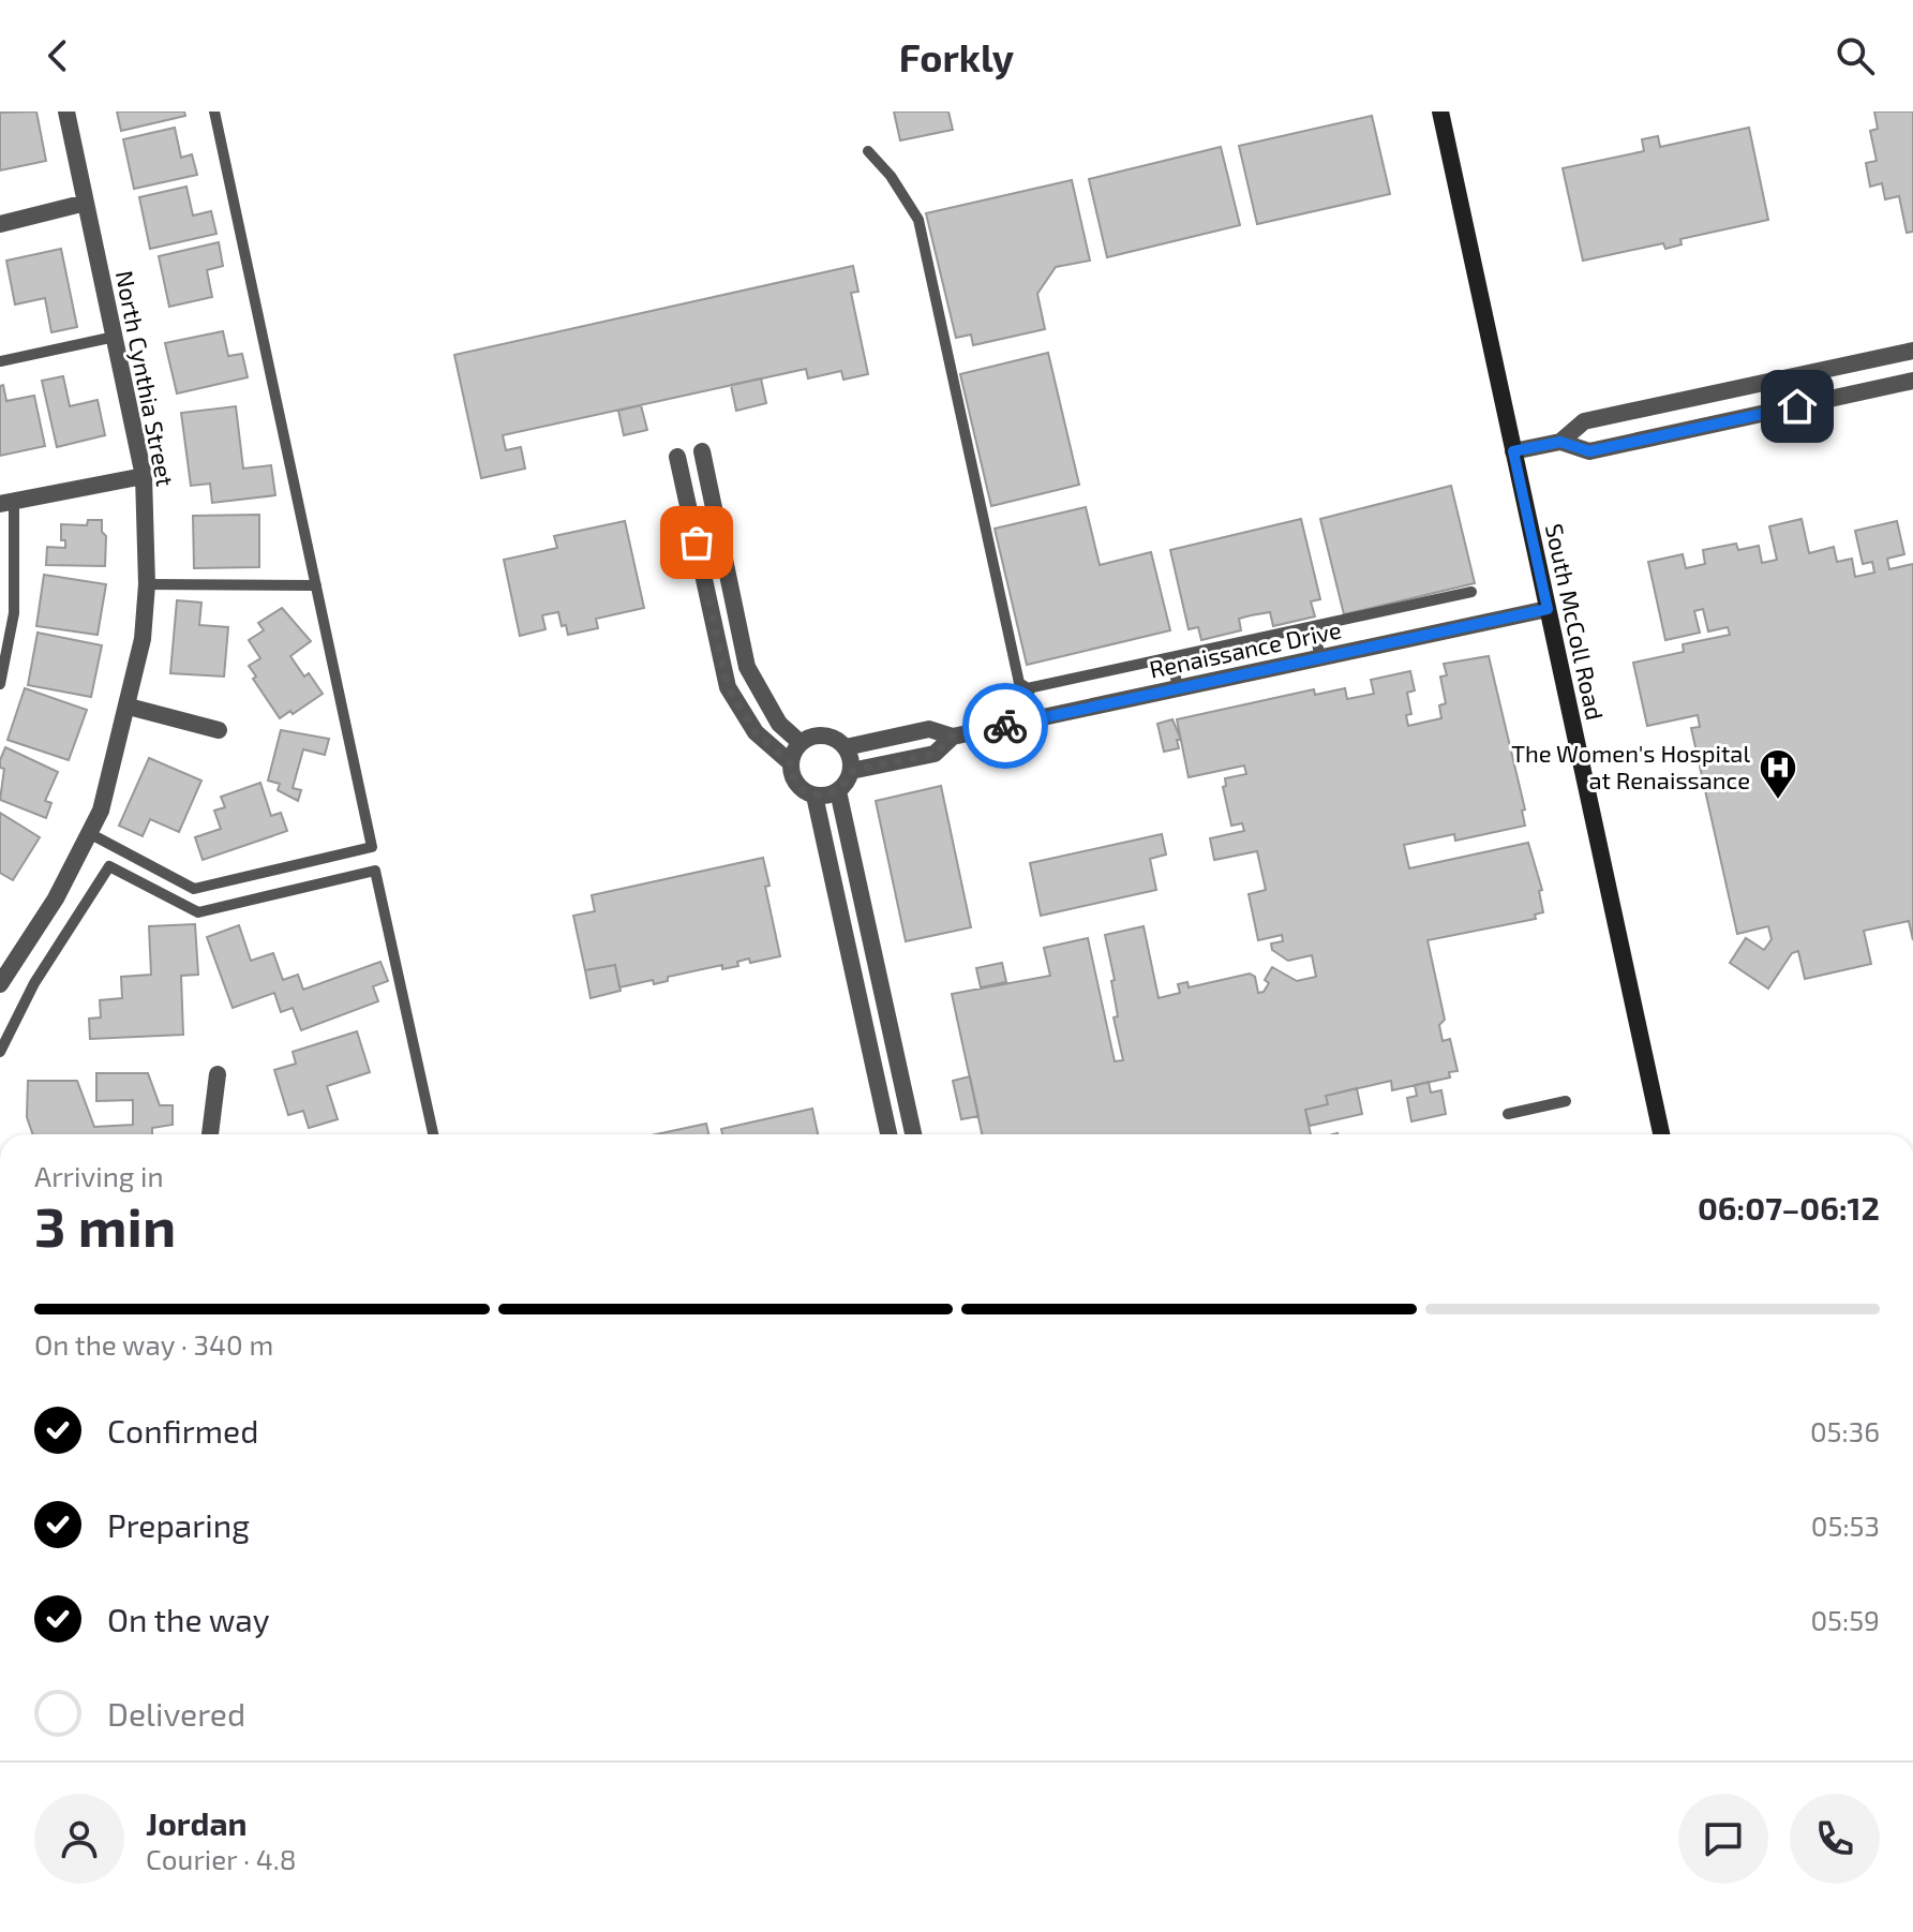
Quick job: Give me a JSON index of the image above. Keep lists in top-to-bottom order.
{
  "streets": {
    "main road": ["South McColl Road"],
    "street": ["North Cynthia Street", "Renaissance Drive"]
  },
  "crossings": [
    ["South McColl Road", "Renaissance Drive"]
  ],
  "places": {
    "hospital": ["The Women's Hospital at Renaissance"]
  },
  "page": {
    "header": "Forkly",
    "heading": ["3 min", "Arriving in", "06:07–06:12"],
    "panel": ["Jordan", "Courier · 4.8"],
    "bar": "On the way · 340 m",
    "list": [
      ["Confirmed", "05:36"],
      ["Preparing", "05:53"],
      ["On the way", "05:59"],
      "Delivered"
    ]
  }
}
